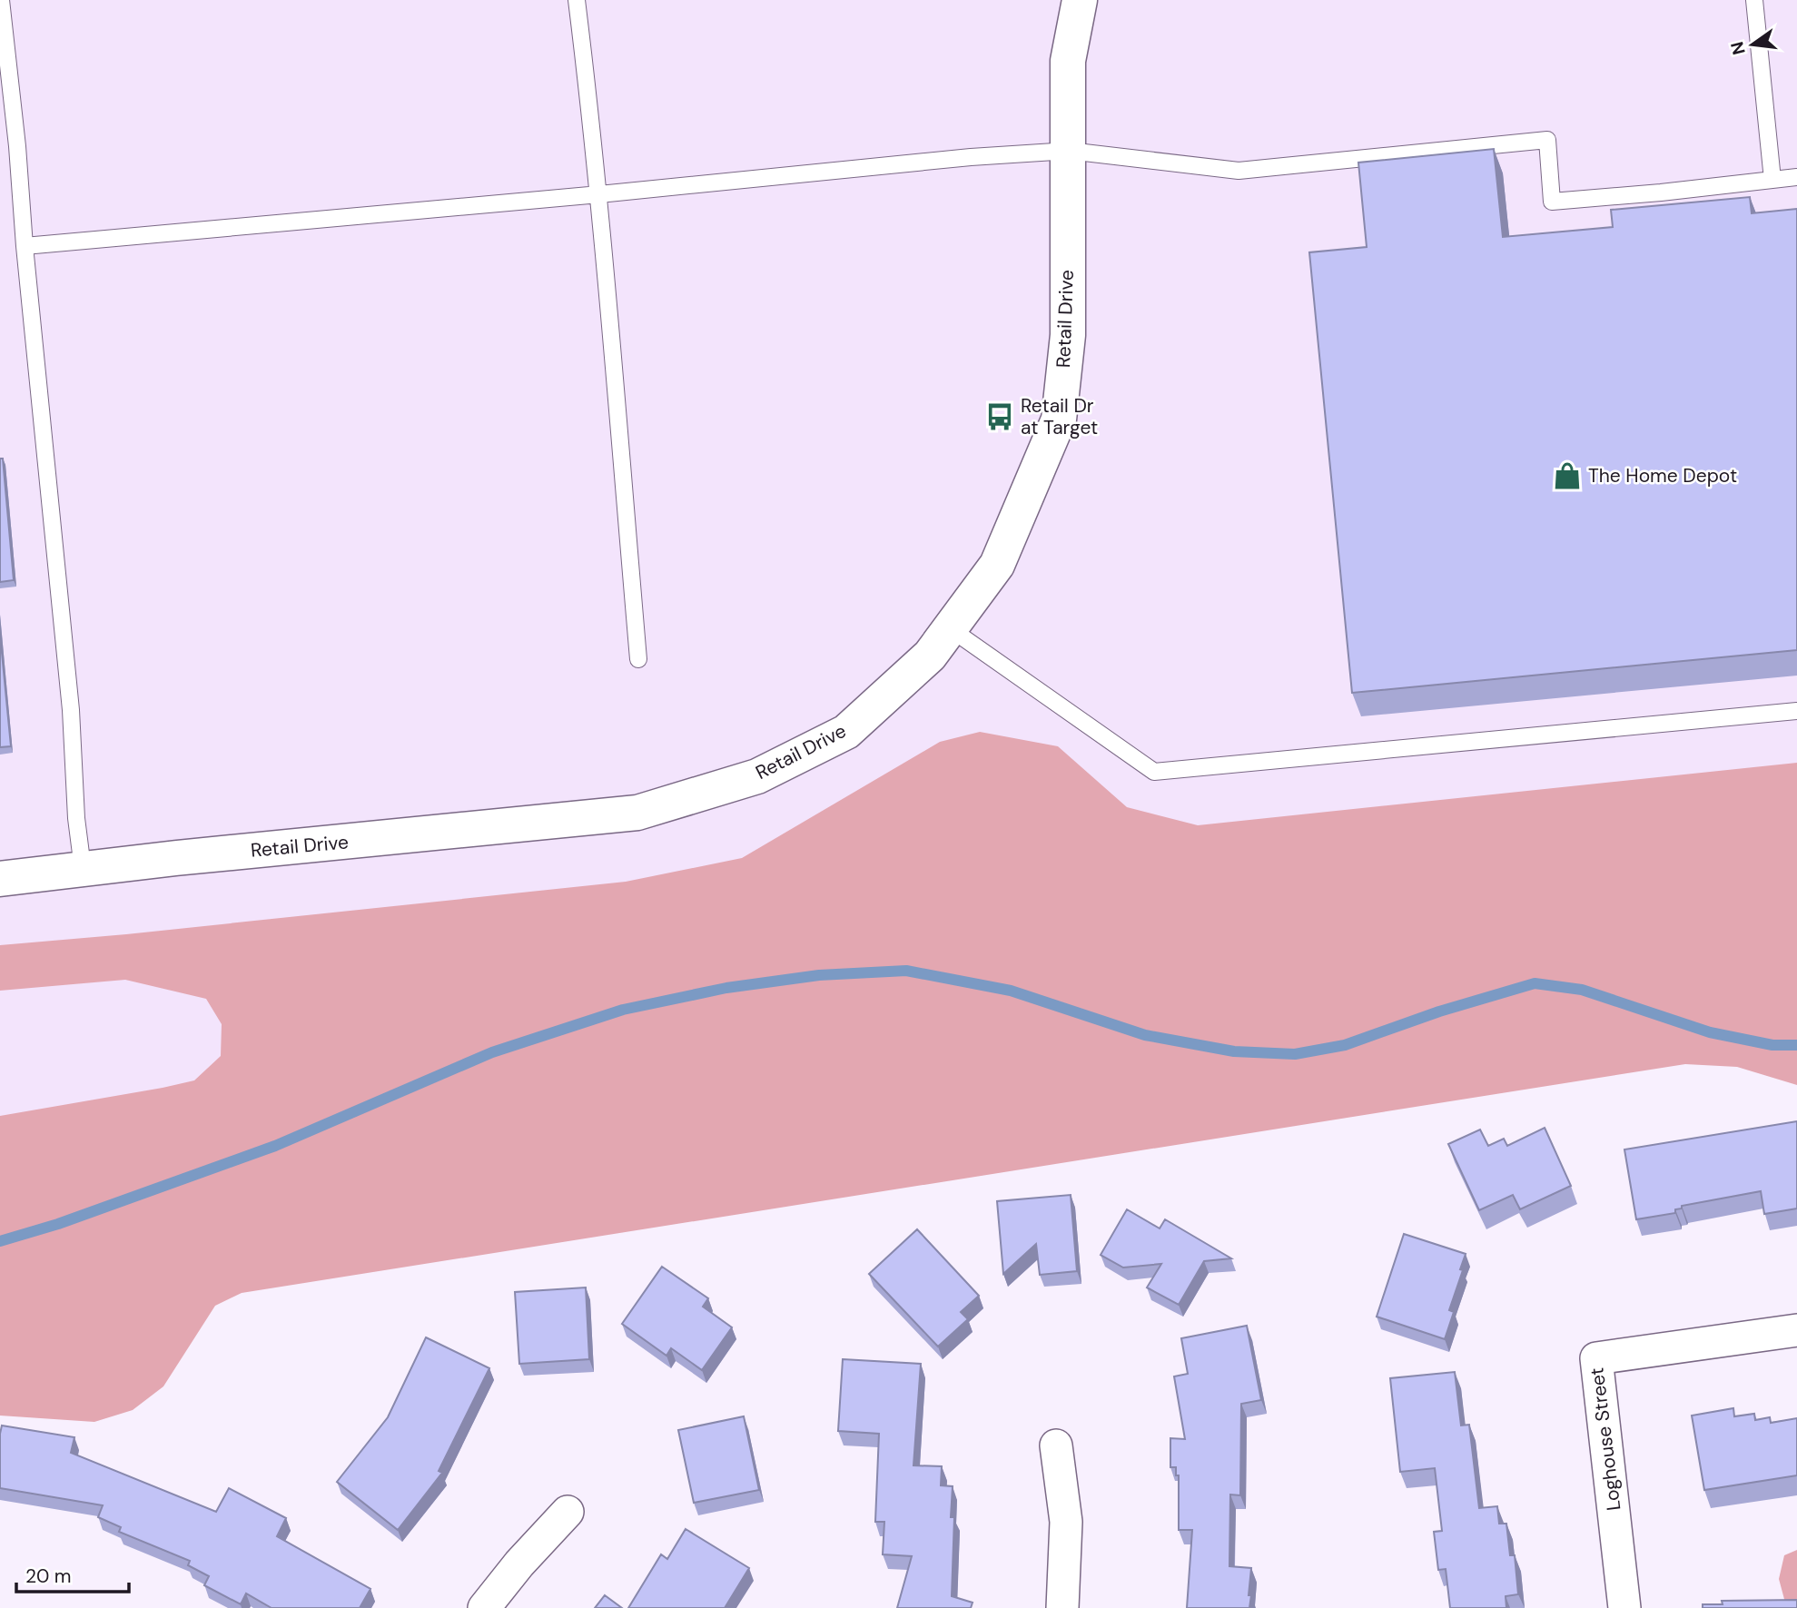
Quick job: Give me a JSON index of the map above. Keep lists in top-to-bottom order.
{
  "streets": {
    "street": ["Retail Drive", "Loghouse Street"]
  },
  "places": {
    "bus stop": ["Retail Dr at Target"],
    "shop": ["The Home Depot"]
  },
  "scale_bar": "20 m",
  "north": "left"
}
